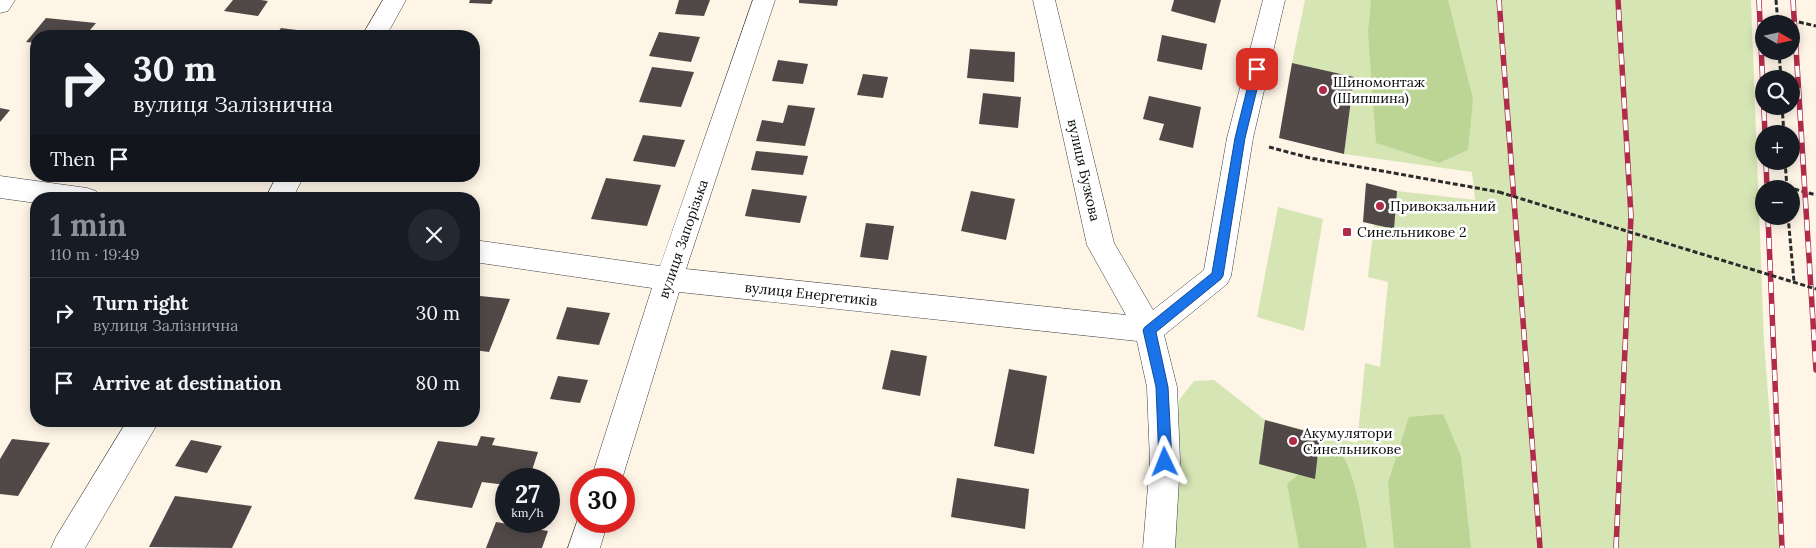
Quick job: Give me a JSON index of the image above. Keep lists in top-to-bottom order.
{
  "streets": {
    "street": ["вулиця Бузкова", "вулиця Запорізька", "вулиця Енергетиків"]
  },
  "crossings": [
    ["вулиця Бузкова", "вулиця Енергетиків"],
    ["вулиця Запорізька", "вулиця Енергетиків"]
  ],
  "places": {
    "other": ["Шиномонтаж (Шипшина)", "Привокзальний", "Акумулятори Синельникове"],
    "transit": ["Синельникове 2"]
  },
  "north": "right",
  "page": {
    "map_buttons": ["+", "−"],
    "turn": ["30 m", "вулиця Залізнична"],
    "then": "Then",
    "heading": ["1 min", "110 m · 19:49"],
    "list": [
      {
        "name": "Turn right",
        "note": "вулиця Залізнична",
        "value": "30 m"
      },
      {
        "name": "Arrive at destination",
        "value": "80 m"
      }
    ],
    "speed": "27 km/h",
    "limit": "30"
  }
}
